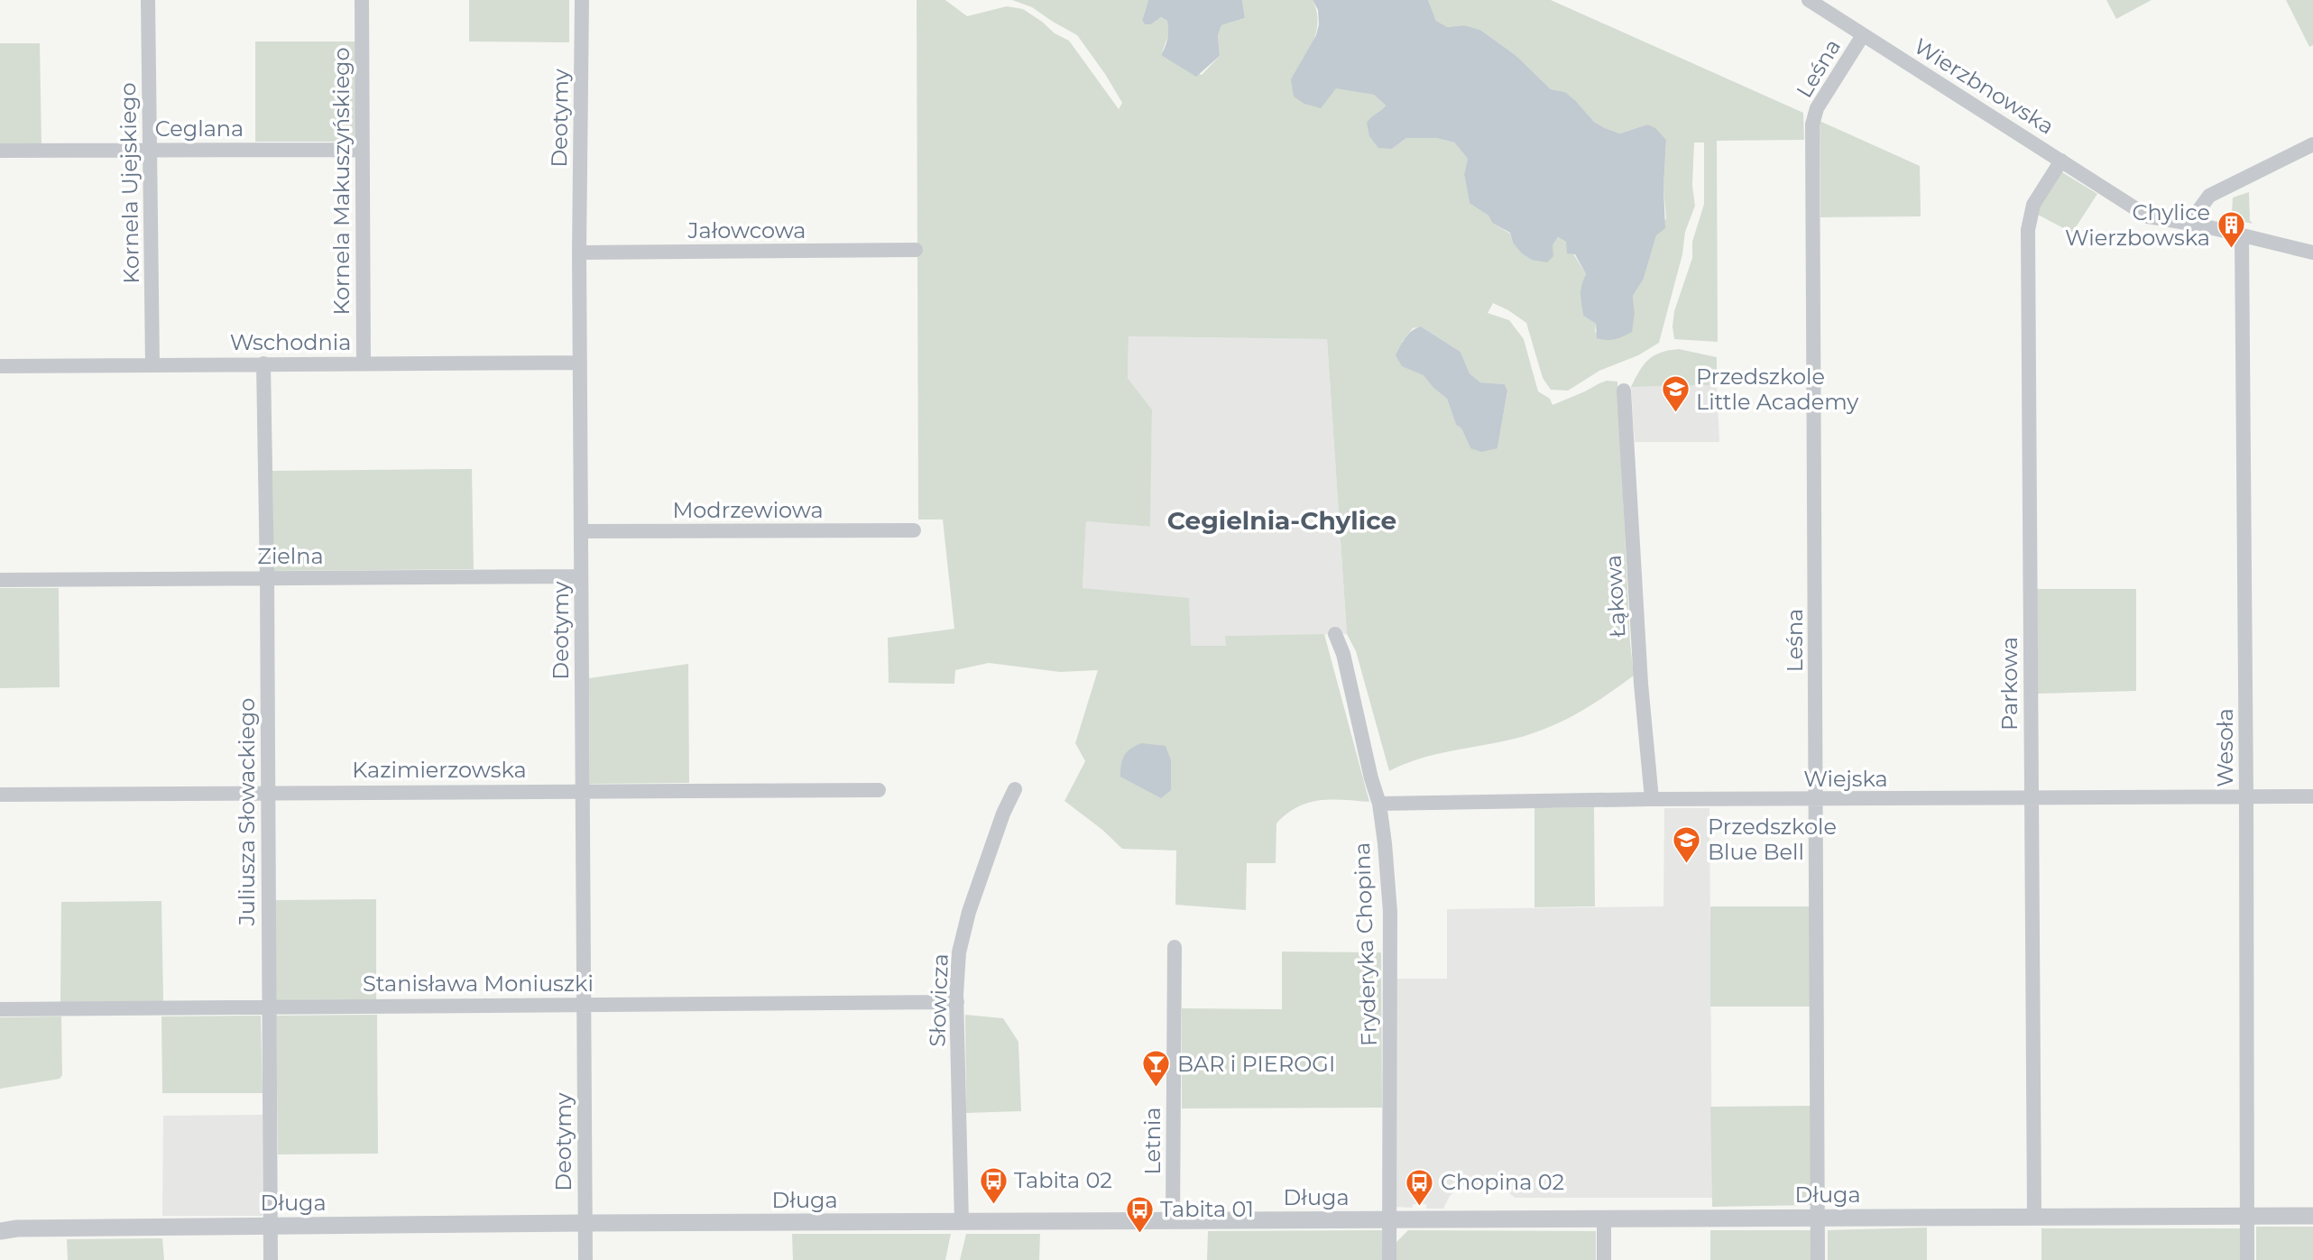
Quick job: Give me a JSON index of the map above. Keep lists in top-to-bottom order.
{
  "streets": {
    "street": [
      "Leśna",
      "Wierzbnowska",
      "Deotymy",
      "Ceglana",
      "Kornela Makuszyńskiego",
      "Kornela Ujejskiego",
      "Jałowcowa",
      "Wschodnia",
      "Modrzewiowa",
      "Zielna",
      "Łąkowa",
      "Parkowa",
      "Wesoła",
      "Kazimierzowska",
      "Wiejska",
      "Juliusza Słowackiego",
      "Fryderyka Chopina",
      "Stanisława Moniuszki",
      "Słowicza",
      "Letnia",
      "Długa"
    ]
  },
  "crossings": [
    ["Leśna", "Wierzbnowska"],
    ["Leśna", "Wiejska"],
    ["Leśna", "Długa"],
    ["Wierzbnowska", "Parkowa"],
    ["Wierzbnowska", "Wesoła"],
    ["Deotymy", "Jałowcowa"],
    ["Deotymy", "Wschodnia"],
    ["Deotymy", "Modrzewiowa"],
    ["Deotymy", "Zielna"],
    ["Deotymy", "Kazimierzowska"],
    ["Deotymy", "Stanisława Moniuszki"],
    ["Deotymy", "Długa"],
    ["Ceglana", "Kornela Makuszyńskiego"],
    ["Ceglana", "Kornela Ujejskiego"],
    ["Kornela Makuszyńskiego", "Wschodnia"],
    ["Kornela Ujejskiego", "Wschodnia"],
    ["Wschodnia", "Juliusza Słowackiego"],
    ["Zielna", "Juliusza Słowackiego"],
    ["Łąkowa", "Wiejska"],
    ["Parkowa", "Wiejska"],
    ["Parkowa", "Długa"],
    ["Wesoła", "Wiejska"],
    ["Wesoła", "Długa"],
    ["Kazimierzowska", "Juliusza Słowackiego"],
    ["Wiejska", "Fryderyka Chopina"],
    ["Juliusza Słowackiego", "Stanisława Moniuszki"],
    ["Juliusza Słowackiego", "Długa"],
    ["Fryderyka Chopina", "Długa"],
    ["Stanisława Moniuszki", "Słowicza"],
    ["Słowicza", "Długa"],
    ["Letnia", "Długa"]
  ],
  "districts": ["Cegielnia-Chylice"],
  "places": {
    "building": ["Chylice Wierzbowska"],
    "school or university": ["Przedszkole Little Academy", "Przedszkole Blue Bell"],
    "bar": ["BAR i PIEROGI"],
    "bus stop": ["Tabita 02", "Chopina 02", "Tabita 01"]
  }
}
